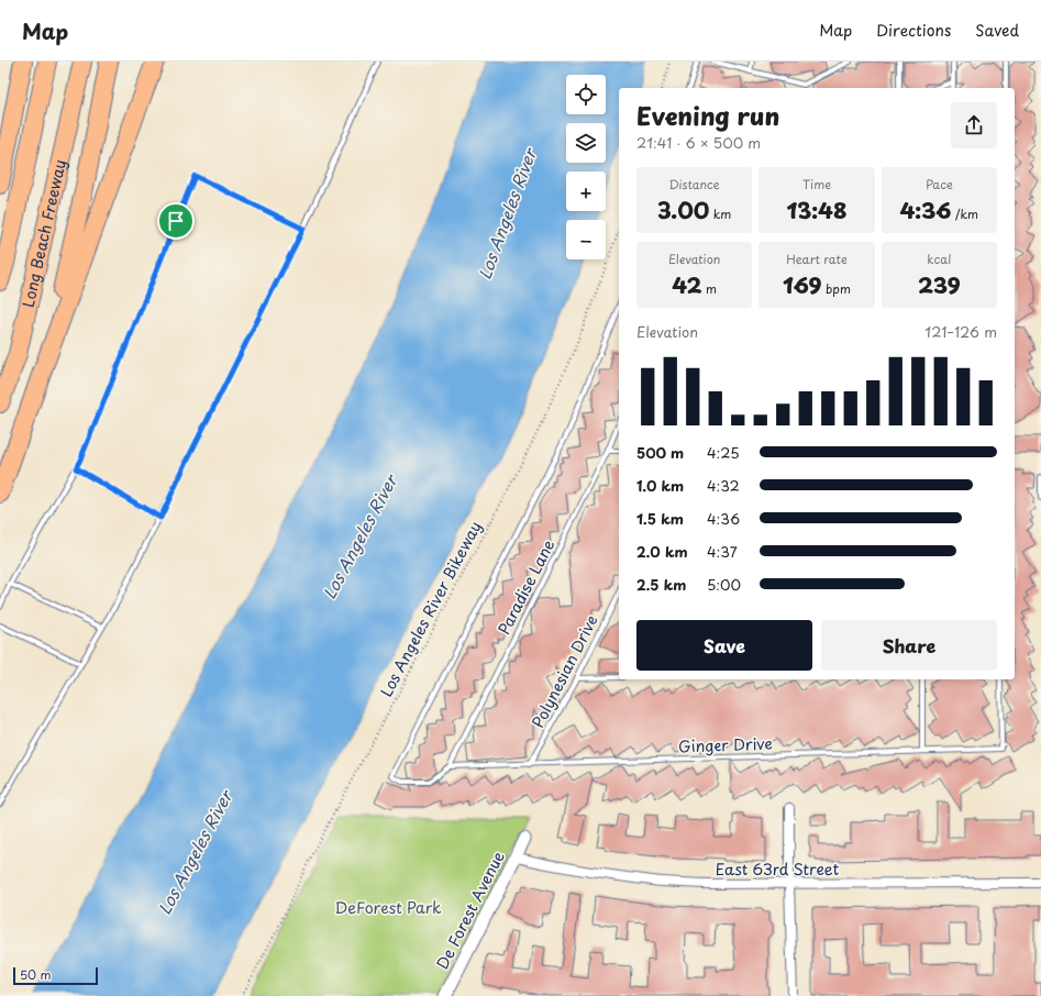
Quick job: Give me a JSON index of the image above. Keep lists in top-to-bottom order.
{
  "streets": {
    "highway": ["Long Beach Freeway"],
    "street": ["East 63rd Street", "De Forest Avenue"],
    "lane": ["Paradise Lane", "Polynesian Drive", "Ginger Drive"],
    "path": ["Los Angeles River Bikeway"]
  },
  "crossings": [
    ["Paradise Lane", "Ginger Drive"],
    ["Polynesian Drive", "Ginger Drive"],
    ["East 63rd Street", "De Forest Avenue"]
  ],
  "water": ["Los Angeles River"],
  "parks": ["DeForest Park"],
  "scale_bar": "50 m",
  "page": {
    "header": "Map",
    "nav": ["Map", "Directions", "Saved"],
    "map_buttons": ["+", "−"],
    "heading": ["Evening run", "21:41 · 6 × 500 m"],
    "stats": [
      ["Distance", "3.00 km"],
      ["Time", "13:48"],
      ["Pace", "4:36 /km"],
      ["Elevation", "42 m"],
      ["Heart rate", "169 bpm"],
      ["kcal", "239"]
    ],
    "chart": ["Elevation", "121–126 m"],
    "list": [
      {
        "name": "500 m",
        "note": "4:25"
      },
      {
        "name": "1.0 km",
        "note": "4:32"
      },
      {
        "name": "1.5 km",
        "note": "4:36"
      },
      {
        "name": "2.0 km",
        "note": "4:37"
      },
      {
        "name": "2.5 km",
        "note": "5:00"
      }
    ],
    "buttons": ["Save", "Share"],
    "scale": "50 m"
  }
}
